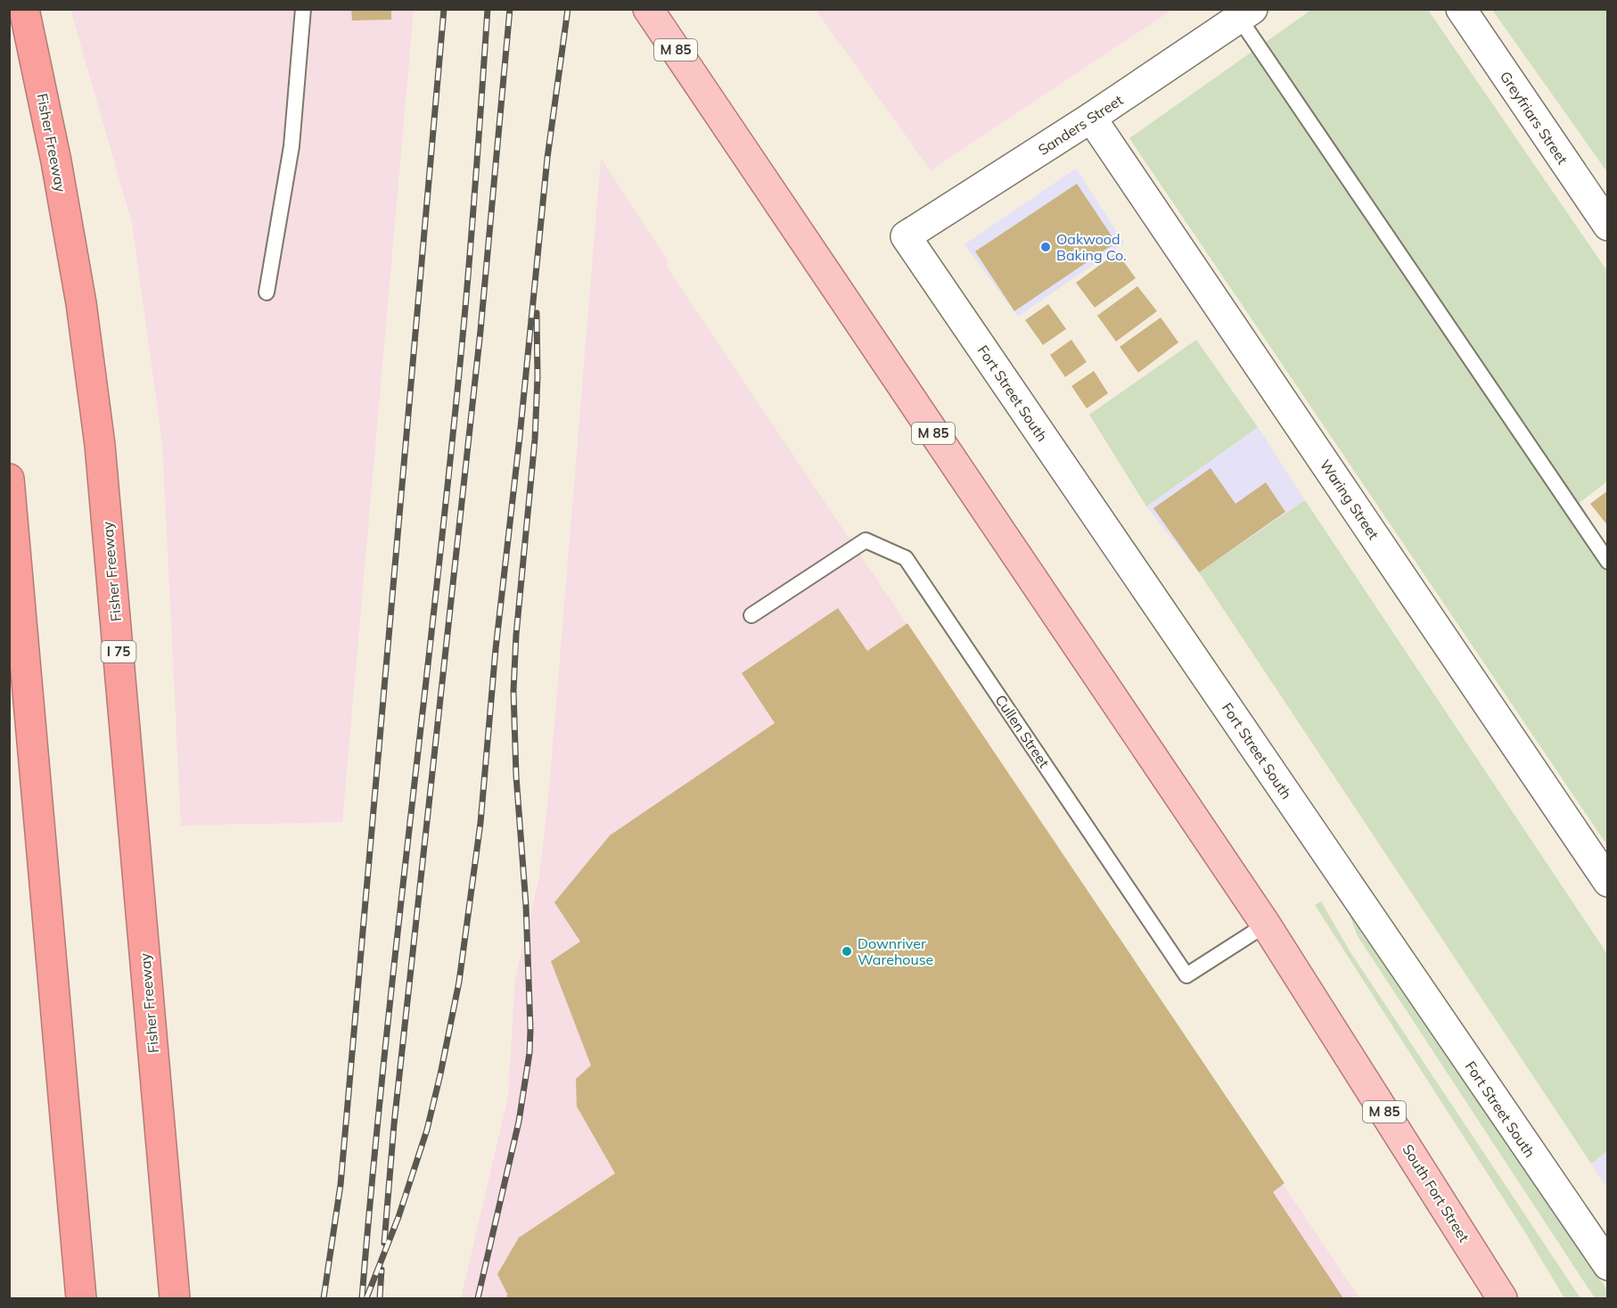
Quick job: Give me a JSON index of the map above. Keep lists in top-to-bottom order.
{
  "streets": {
    "highway": ["Fisher Freeway", "I 75"],
    "main road": ["M 85", "South Fort Street"],
    "street": [
      "Greyfriars Street",
      "Sanders Street",
      "Fort Street South",
      "Waring Street"
    ],
    "lane": ["Cullen Street"]
  },
  "crossings": [
    ["M 85", "Cullen Street"],
    ["M 85", "South Fort Street"],
    ["Sanders Street", "Fort Street South"],
    ["Sanders Street", "Waring Street"],
    ["Cullen Street", "South Fort Street"]
  ],
  "places": ["Oakwood Baking Co.", "Downriver Warehouse"]
}
